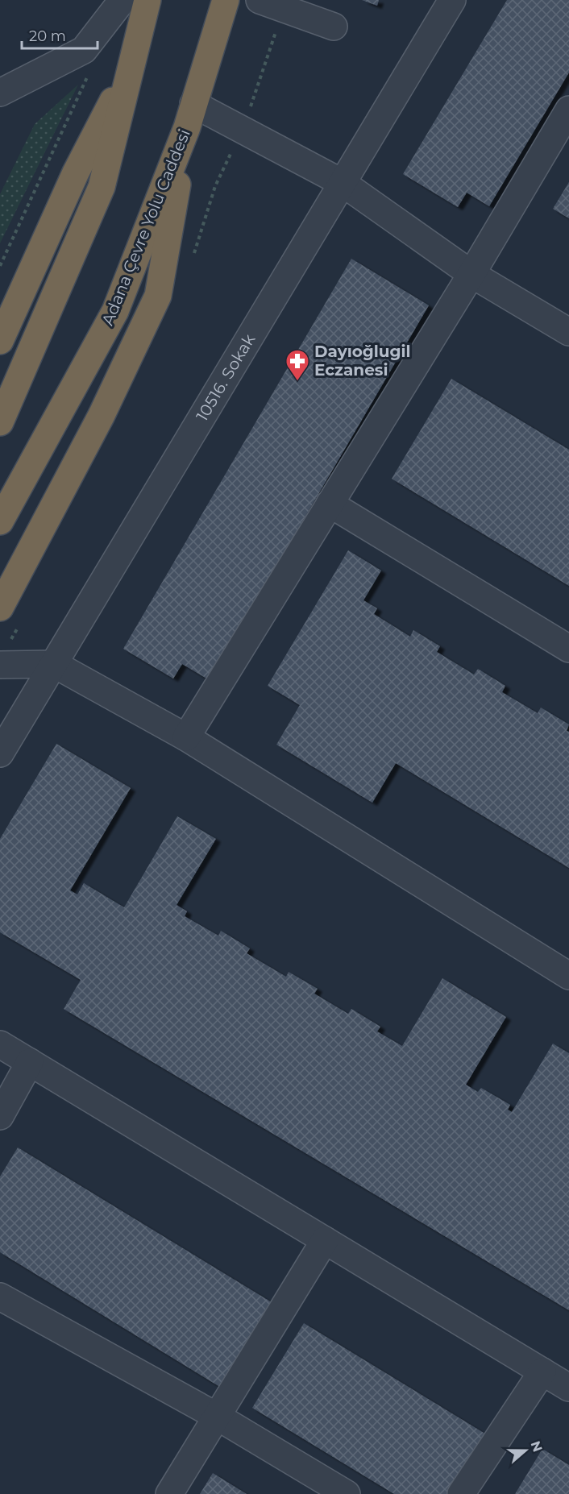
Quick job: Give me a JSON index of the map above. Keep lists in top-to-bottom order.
{
  "streets": {
    "highway": ["Adana Çevre Yolu Caddesi"],
    "street": ["10516. Sokak"]
  },
  "places": {
    "pharmacy": ["Dayıoğlugil Eczanesi"]
  },
  "scale_bar": "20 m",
  "north": "right"
}
